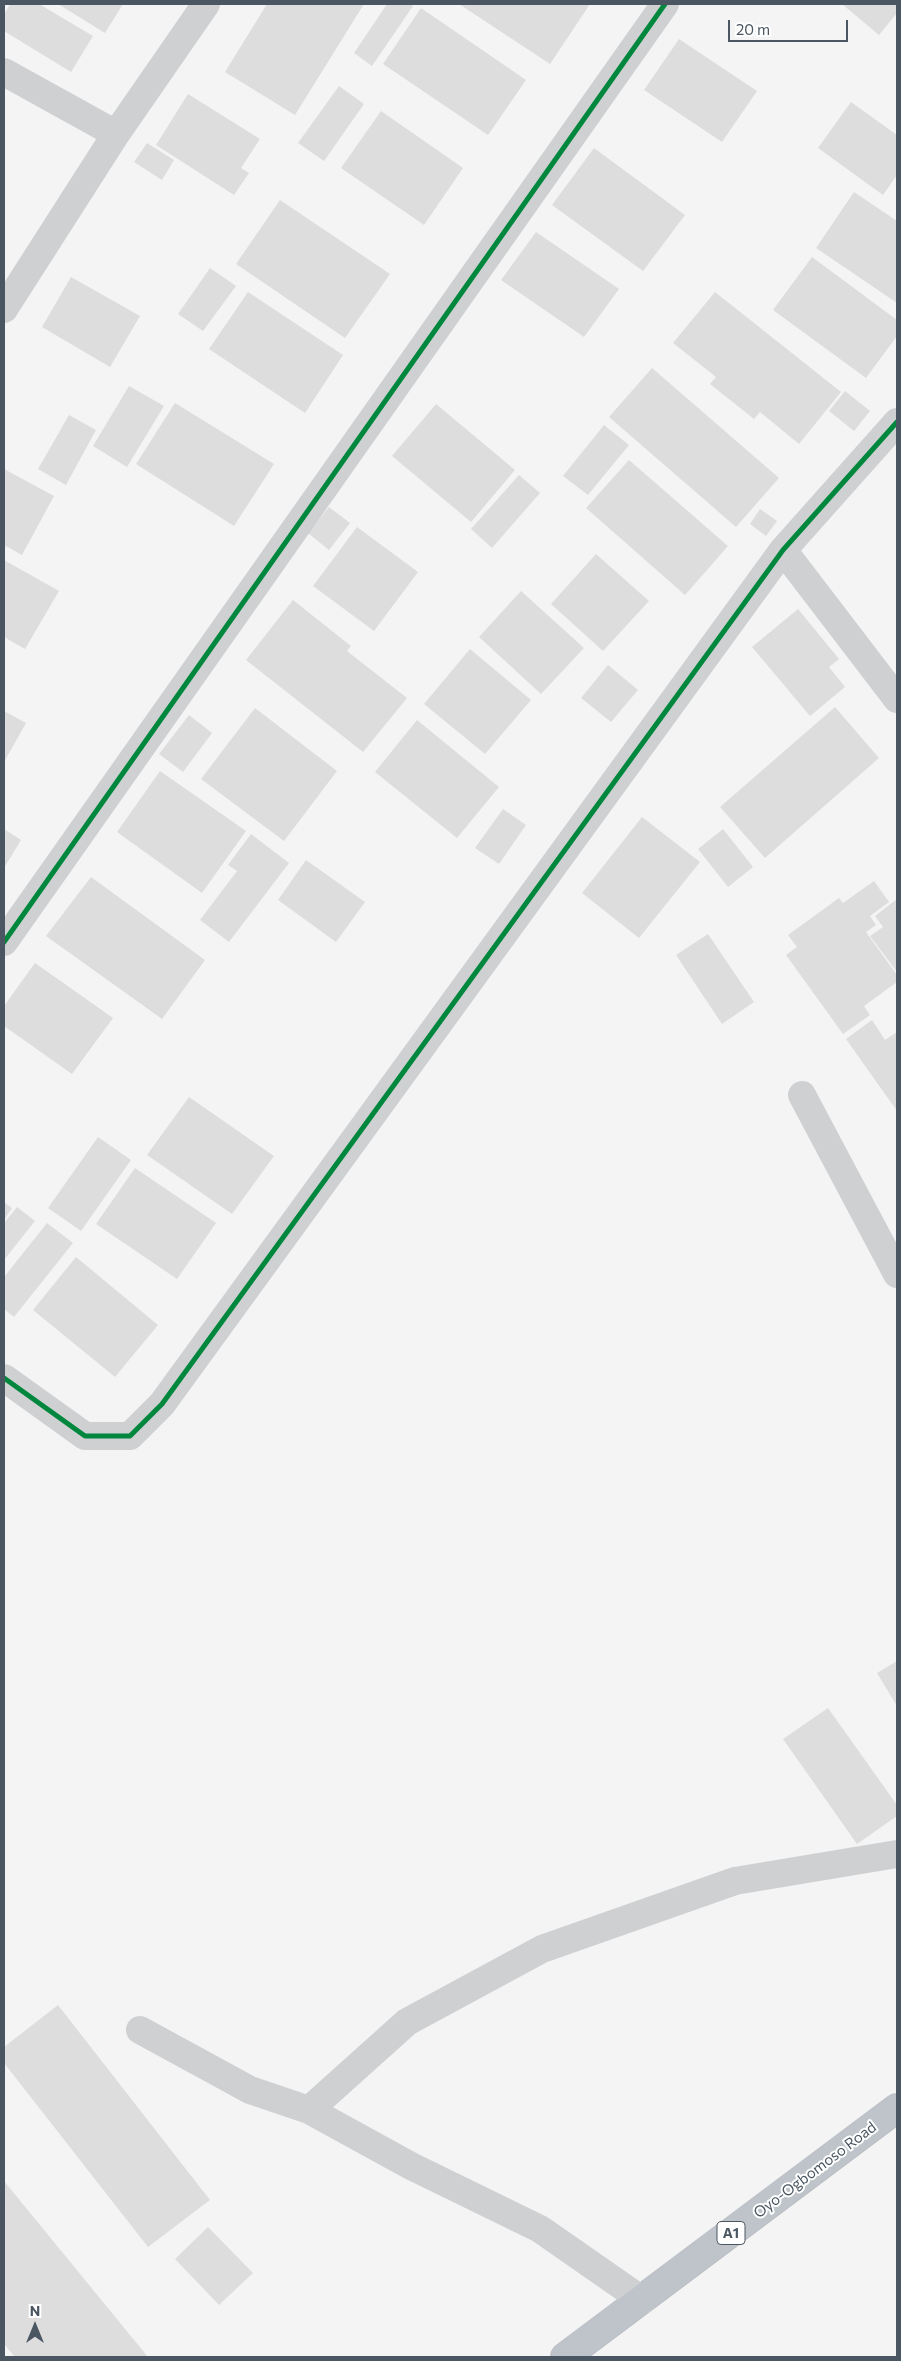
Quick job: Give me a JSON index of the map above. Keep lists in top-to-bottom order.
{
  "streets": {
    "highway": ["Oyo-Ogbomoso Road", "A1"]
  },
  "scale_bar": "20 m",
  "north": "top"
}
